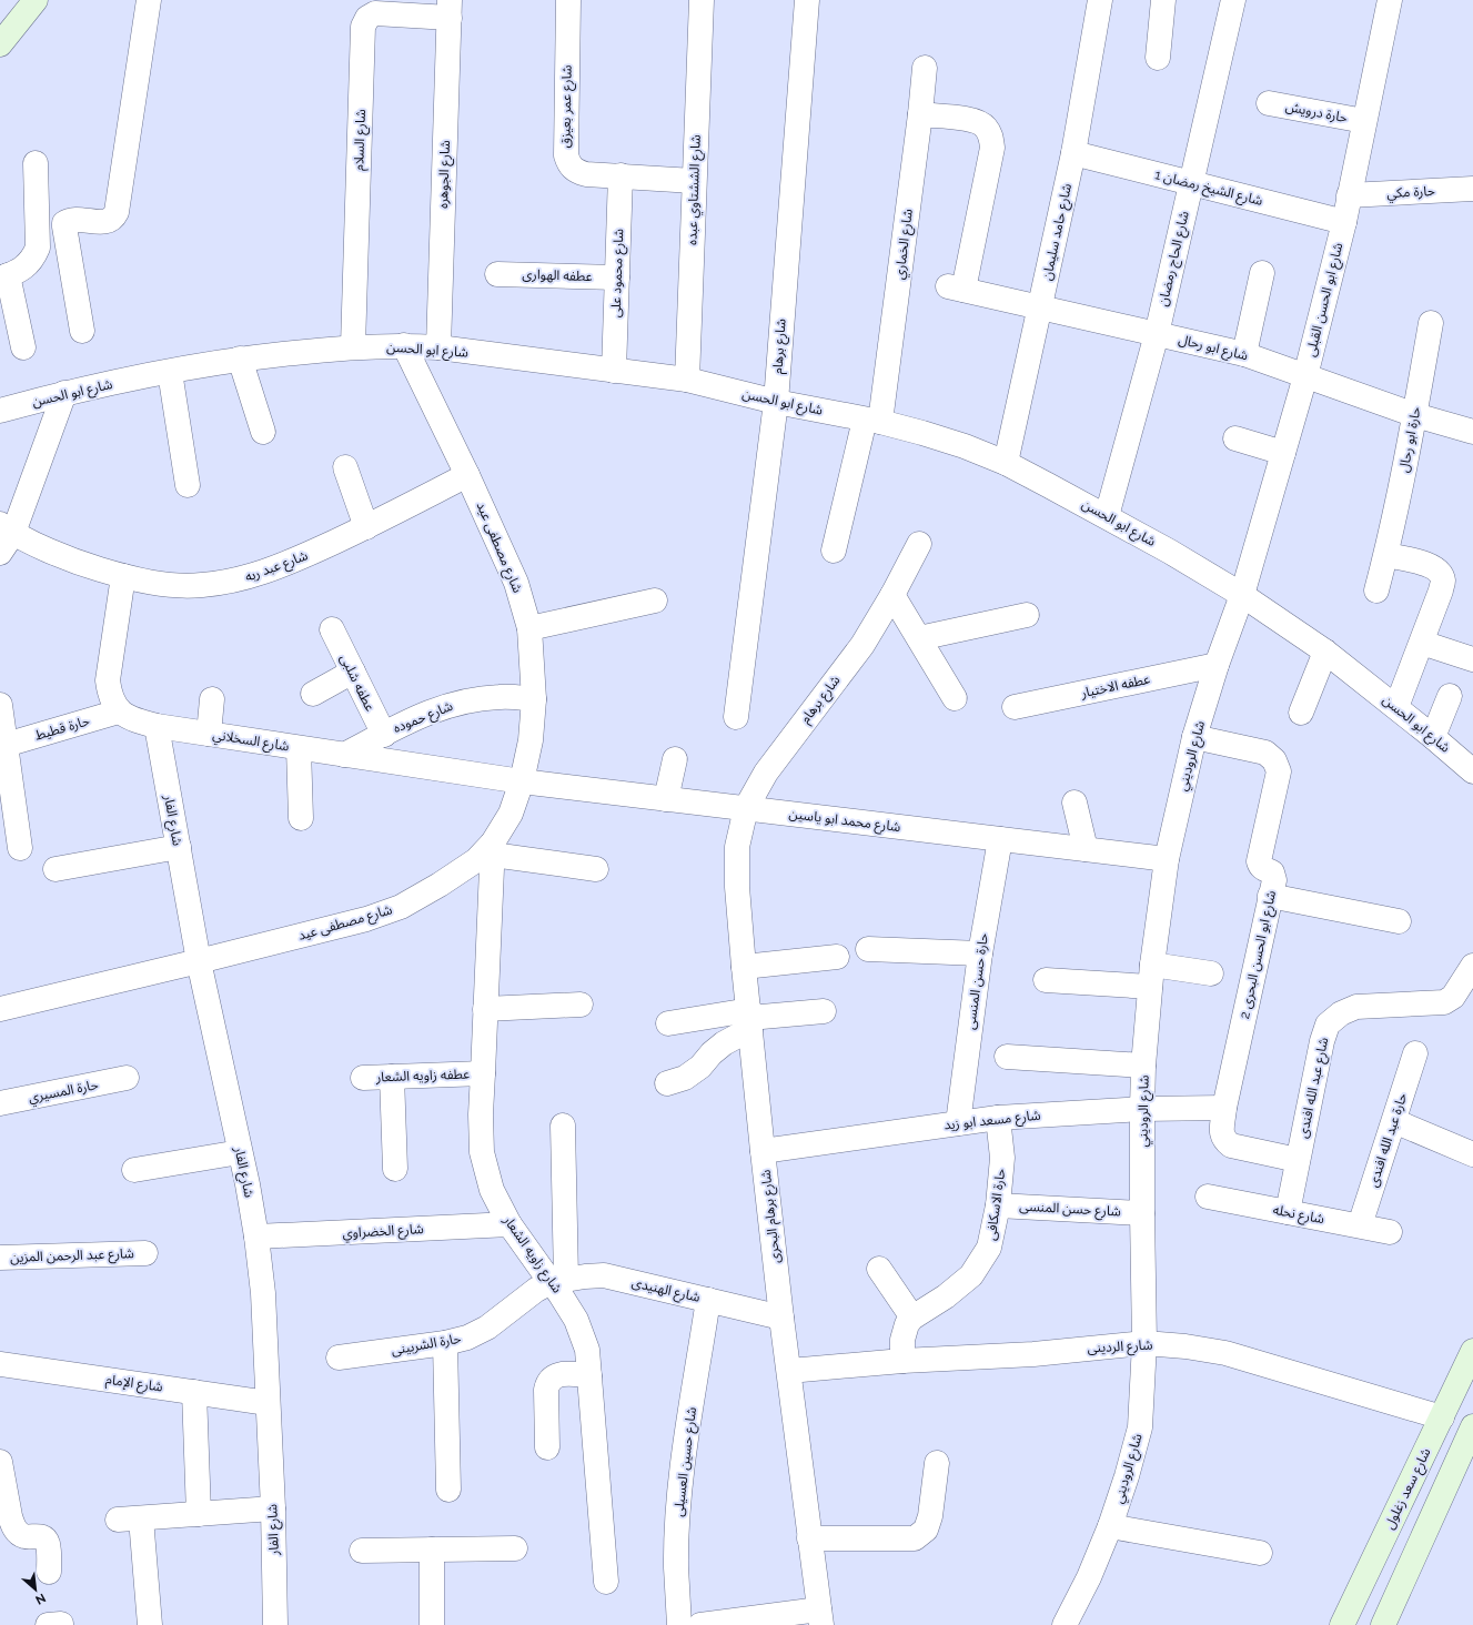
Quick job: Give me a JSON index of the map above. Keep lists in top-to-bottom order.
{
  "streets": {
    "street": [
      "شارع عمر بعيزق",
      "حارة درويش",
      "شارع السلام",
      "شارع الجوهره",
      "شارع الشيخ رمضان 1",
      "شارع الششتاوي عبده",
      "حارة مكي",
      "شارع حامد سليمان",
      "شارع الخماري",
      "شارع الحاج رمضان",
      "شارع محمود على",
      "عطفه الهوارى",
      "شارع ابو الحسن القبلى",
      "شارع برهام",
      "شارع ابو رحال",
      "شارع ابو الحسن",
      "حارة ابو رحال",
      "شارع مصطفى عيد",
      "شارع عبد ربه",
      "عطفه شلبى",
      "عطفه الاختيار",
      "شارع حموده",
      "حارة قطيط",
      "شارع السخلاني",
      "شارع الروديني",
      "شارع الفار",
      "شارع محمد ابو ياسين",
      "شارع ابو الحسن البحرى 2",
      "حارة حسن المنسى",
      "عطفه زاويه الشعار",
      "شارع عبد الله افندى",
      "حارة المسيري",
      "شارع مسعد ابو زيد",
      "حارة عبد الله افندى",
      "حارة الاسكافى",
      "شارع حسن المنسى",
      "شارع نحله",
      "شارع برهام البحرى",
      "شارع الخضراوي",
      "شارع زاويه الشعار",
      "شارع عبد الرحمن المزين",
      "شارع الهنيدى",
      "حارة الشربينى",
      "شارع الردينى",
      "شارع الإمام",
      "شارع حسين العسيلى",
      "شارع سعد زغلول"
    ]
  },
  "crossings": [
    ["شارع عمر بعيزق", "شارع الششتاوي عبده"],
    ["شارع عمر بعيزق", "شارع محمود على"],
    ["حارة درويش", "شارع ابو الحسن القبلى"],
    ["شارع السلام", "شارع الجوهره"],
    ["شارع السلام", "شارع ابو الحسن"],
    ["شارع الجوهره", "شارع ابو الحسن"],
    ["شارع الشيخ رمضان 1", "شارع حامد سليمان"],
    ["شارع الشيخ رمضان 1", "شارع الحاج رمضان"],
    ["شارع الشيخ رمضان 1", "شارع ابو الحسن القبلى"],
    ["شارع الششتاوي عبده", "شارع ابو الحسن"],
    ["حارة مكي", "شارع ابو الحسن القبلى"],
    ["شارع حامد سليمان", "شارع ابو رحال"],
    ["شارع حامد سليمان", "شارع ابو الحسن"],
    ["شارع الخماري", "شارع ابو رحال"],
    ["شارع الخماري", "شارع ابو الحسن"],
    ["شارع الحاج رمضان", "شارع ابو رحال"],
    ["شارع الحاج رمضان", "شارع ابو الحسن"],
    ["شارع محمود على", "عطفه الهوارى"],
    ["شارع محمود على", "شارع ابو الحسن"],
    ["شارع ابو الحسن القبلى", "شارع ابو رحال"],
    ["شارع ابو الحسن القبلى", "شارع ابو الحسن"],
    ["شارع ابو الحسن القبلى", "شارع الروديني"],
    ["شارع برهام", "شارع ابو الحسن"],
    ["شارع برهام", "شارع محمد ابو ياسين"],
    ["شارع برهام", "شارع برهام البحرى"],
    ["شارع ابو رحال", "حارة ابو رحال"],
    ["شارع ابو الحسن", "شارع مصطفى عيد"],
    ["شارع ابو الحسن", "شارع الروديني"],
    ["شارع مصطفى عيد", "شارع عبد ربه"],
    ["شارع مصطفى عيد", "شارع حموده"],
    ["شارع مصطفى عيد", "شارع السخلاني"],
    ["شارع مصطفى عيد", "شارع الفار"],
    ["شارع مصطفى عيد", "شارع محمد ابو ياسين"],
    ["شارع مصطفى عيد", "شارع زاويه الشعار"],
    ["عطفه شلبى", "شارع حموده"],
    ["عطفه الاختيار", "شارع الروديني"],
    ["شارع حموده", "شارع السخلاني"],
    ["حارة قطيط", "شارع السخلاني"],
    ["شارع السخلاني", "شارع الفار"],
    ["شارع السخلاني", "شارع محمد ابو ياسين"],
    ["شارع الروديني", "شارع محمد ابو ياسين"],
    ["شارع الروديني", "شارع ابو الحسن البحرى 2"],
    ["شارع الروديني", "شارع مسعد ابو زيد"],
    ["شارع الروديني", "شارع حسن المنسى"],
    ["شارع الروديني", "شارع الردينى"],
    ["شارع الفار", "شارع الخضراوي"],
    ["شارع الفار", "شارع الإمام"],
    ["شارع محمد ابو ياسين", "حارة حسن المنسى"],
    ["شارع محمد ابو ياسين", "شارع برهام البحرى"],
    ["شارع ابو الحسن البحرى 2", "شارع عبد الله افندى"],
    ["شارع ابو الحسن البحرى 2", "شارع مسعد ابو زيد"],
    ["حارة حسن المنسى", "شارع مسعد ابو زيد"],
    ["عطفه زاويه الشعار", "شارع زاويه الشعار"],
    ["شارع عبد الله افندى", "شارع نحله"],
    ["شارع مسعد ابو زيد", "حارة الاسكافى"],
    ["شارع مسعد ابو زيد", "شارع برهام البحرى"],
    ["حارة عبد الله افندى", "شارع نحله"],
    ["حارة الاسكافى", "شارع حسن المنسى"],
    ["شارع برهام البحرى", "شارع الهنيدى"],
    ["شارع برهام البحرى", "شارع الردينى"],
    ["شارع الخضراوي", "شارع زاويه الشعار"],
    ["شارع زاويه الشعار", "شارع الهنيدى"],
    ["شارع زاويه الشعار", "حارة الشربينى"],
    ["شارع الهنيدى", "حارة الشربينى"],
    ["شارع الهنيدى", "شارع حسين العسيلى"],
    ["شارع الردينى", "شارع سعد زغلول"]
  ],
  "north": "bottom right"
}
